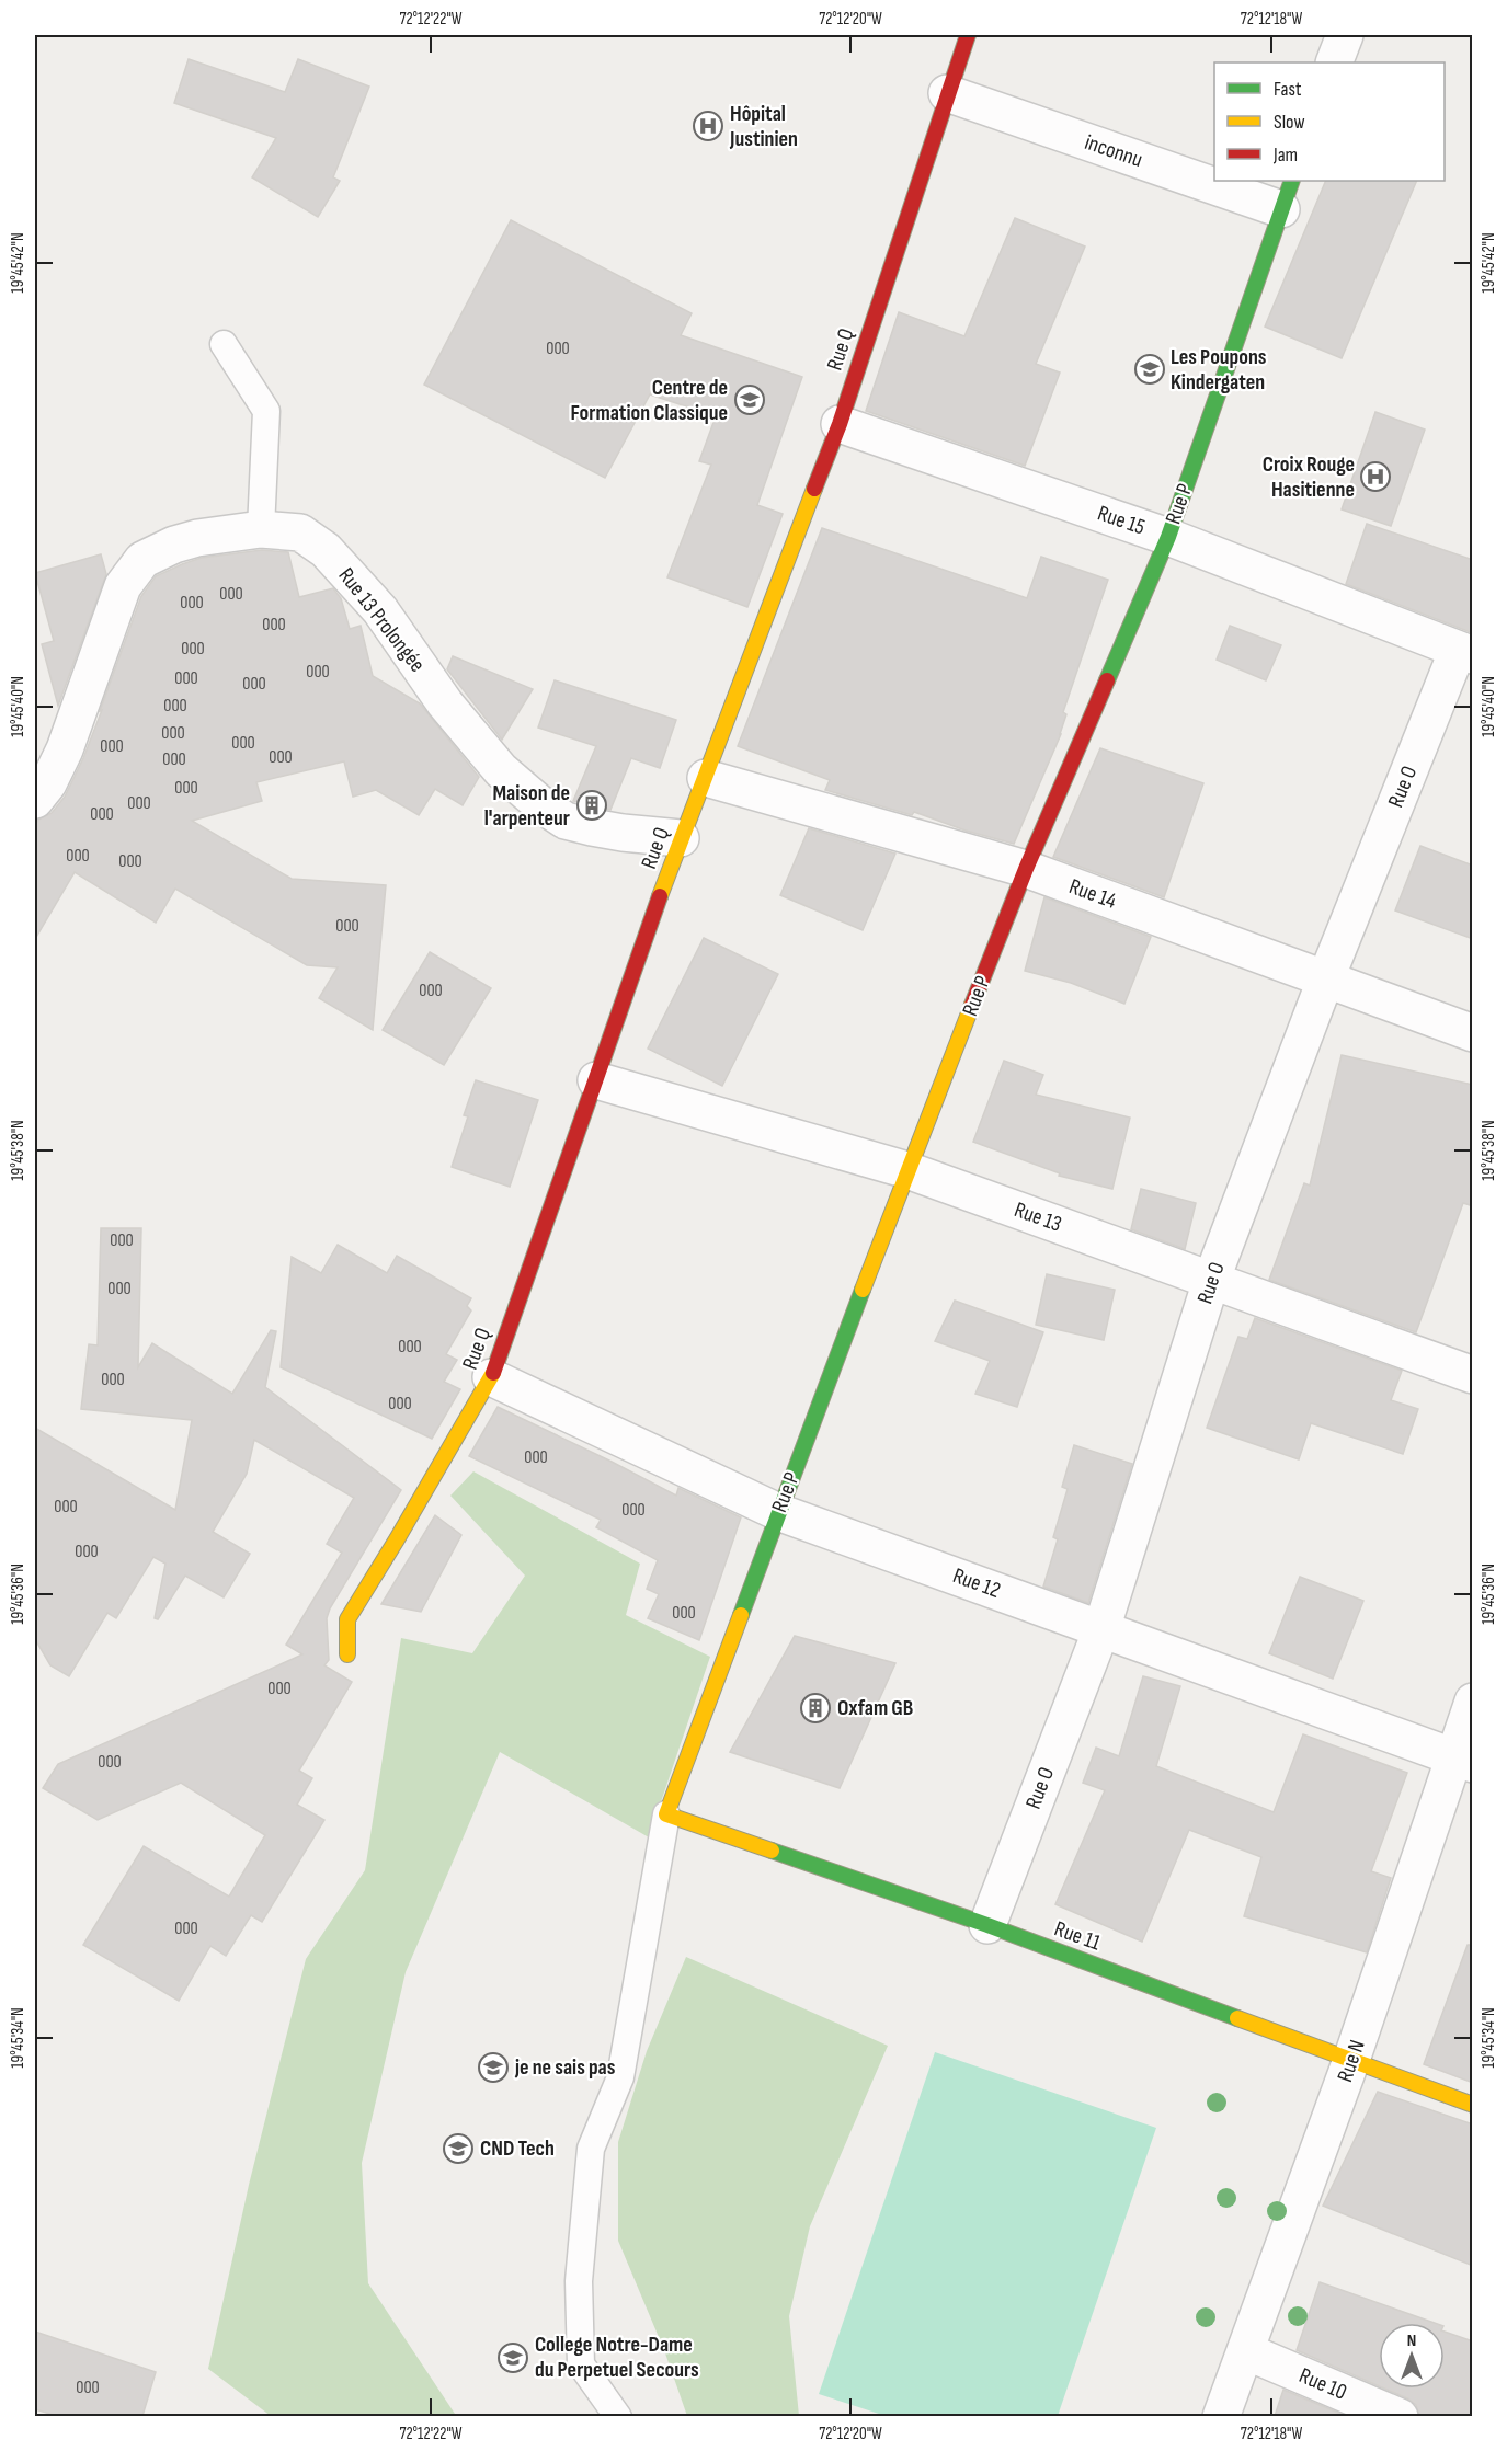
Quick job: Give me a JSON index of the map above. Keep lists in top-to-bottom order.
{
  "streets": {
    "street": [
      "inconnu",
      "Rue Q",
      "Rue P",
      "Rue 15",
      "Rue 13 Prolongée",
      "Rue O",
      "Rue 14",
      "Rue 13",
      "Rue 12",
      "Rue 11",
      "Rue N",
      "Rue 10"
    ]
  },
  "crossings": [
    ["inconnu", "Rue Q"],
    ["inconnu", "Rue P"],
    ["Rue Q", "Rue 15"],
    ["Rue Q", "Rue 13 Prolongée"],
    ["Rue Q", "Rue 14"],
    ["Rue Q", "Rue 13"],
    ["Rue Q", "Rue 12"],
    ["Rue P", "Rue 15"],
    ["Rue P", "Rue 14"],
    ["Rue P", "Rue 13"],
    ["Rue P", "Rue 12"],
    ["Rue P", "Rue 11"],
    ["Rue 15", "Rue O"],
    ["Rue O", "Rue 14"],
    ["Rue O", "Rue 13"],
    ["Rue O", "Rue 12"],
    ["Rue O", "Rue 11"],
    ["Rue 12", "Rue N"],
    ["Rue 11", "Rue N"],
    ["Rue N", "Rue 10"]
  ],
  "places": {
    "hospital": ["Hôpital Justinien", "Croix Rouge Hasitienne"],
    "school or university": [
      "Les Poupons Kindergaten",
      "Centre de Formation Classique",
      "je ne sais pas",
      "CND Tech",
      "College Notre-Dame du Perpetuel Secours"
    ],
    "building": ["Maison de l'arpenteur", "Oxfam GB"]
  },
  "house_numbers": [
    "000",
    "000",
    "000",
    "000",
    "000",
    "000",
    "000",
    "000",
    "000",
    "000",
    "000",
    "000",
    "000",
    "000",
    "000",
    "000",
    "000",
    "000",
    "000",
    "000",
    "000",
    "000",
    "000",
    "000",
    "000",
    "000",
    "000",
    "000",
    "000",
    "000",
    "000",
    "000",
    "000",
    "000",
    "000"
  ],
  "legend": ["Fast", "Slow", "Jam"],
  "north": "top",
  "coordinates": [
    "72°12'22\"W",
    "72°12'20\"W",
    "72°12'18\"W",
    "19°45'42\"N",
    "19°45'40\"N",
    "19°45'38\"N",
    "19°45'36\"N",
    "19°45'34\"N"
  ]
}
